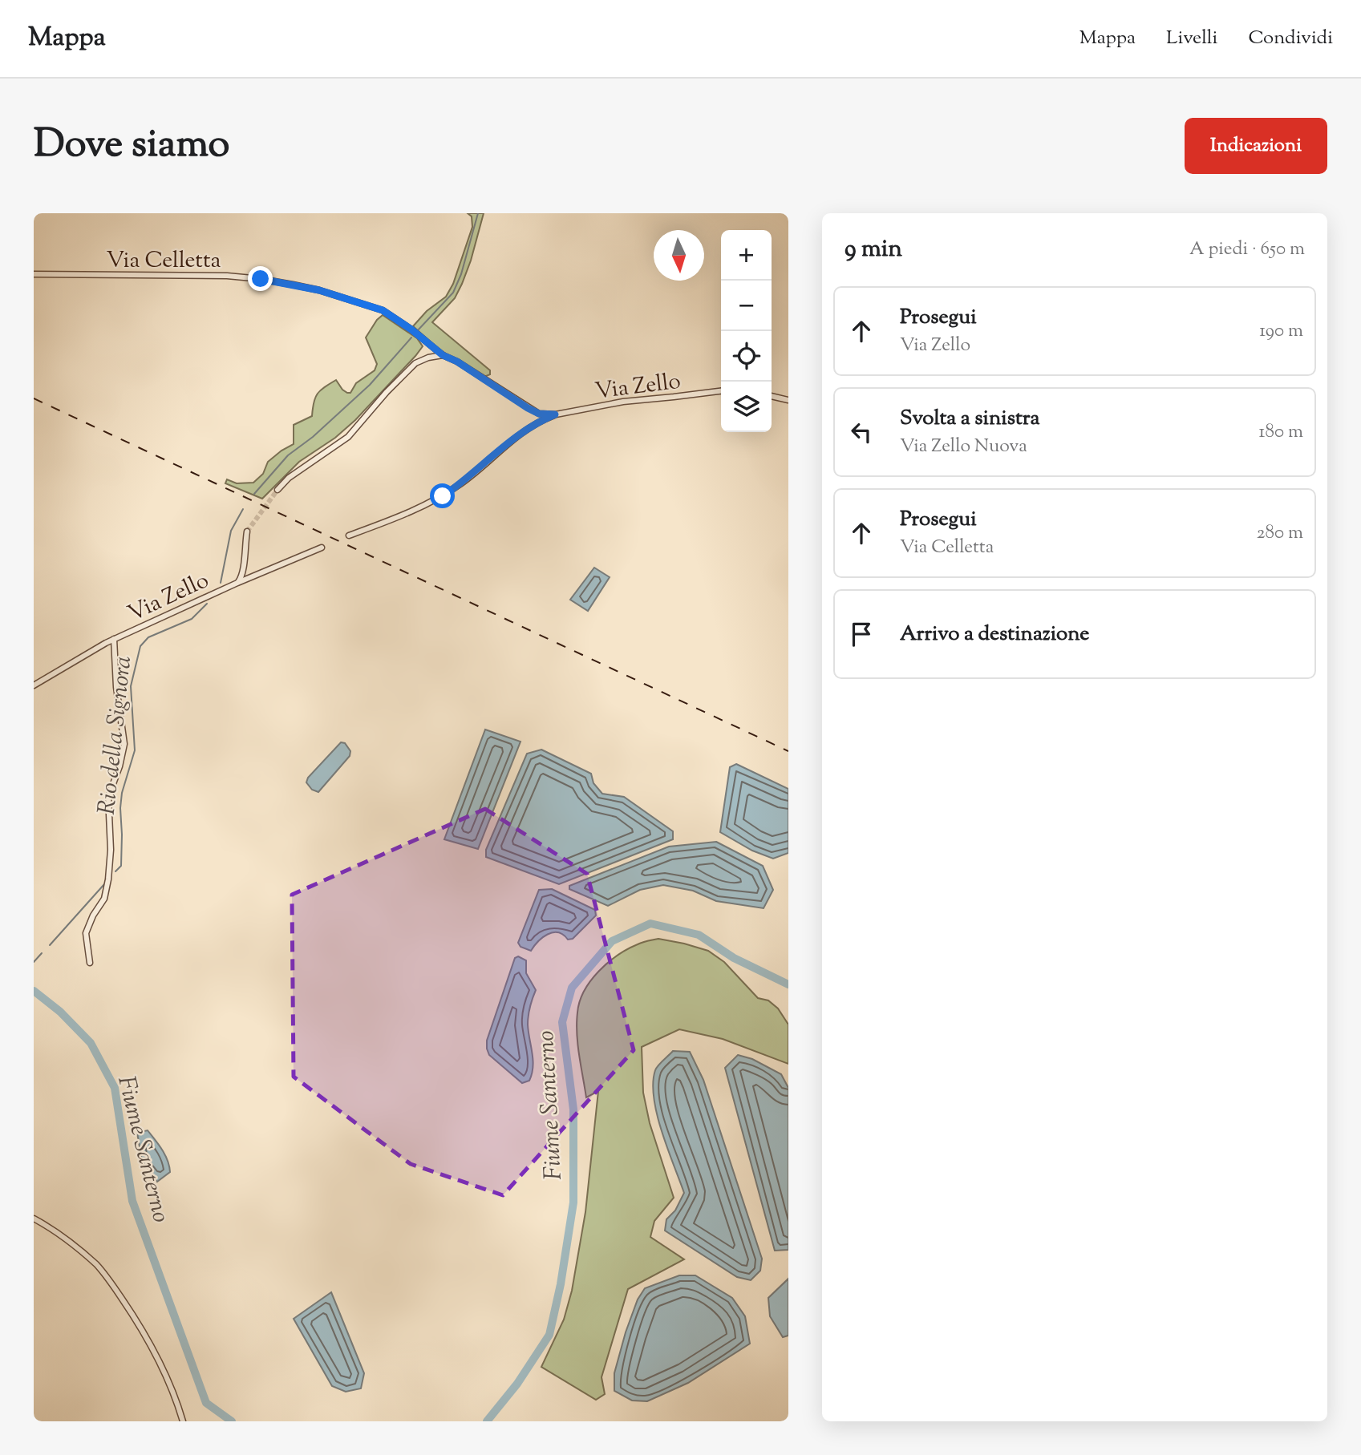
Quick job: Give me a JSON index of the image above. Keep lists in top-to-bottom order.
{
  "streets": {
    "street": ["Via Celletta", "Via Zello"]
  },
  "crossings": [
    ["Via Celletta", "Via Zello"]
  ],
  "water": ["Rio della Signora", "Fiume Santerno"],
  "north": "bottom",
  "page": {
    "header": "Mappa",
    "nav": ["Mappa", "Livelli", "Condividi"],
    "title": "Dove siamo",
    "buttons": "Indicazioni",
    "heading": ["9 min", "A piedi · 650 m"],
    "map_buttons": ["+", "−"],
    "list": [
      ["Prosegui", "Via Zello", "190 m"],
      ["Svolta a sinistra", "Via Zello Nuova", "180 m"],
      ["Prosegui", "Via Celletta", "280 m"],
      "Arrivo a destinazione"
    ]
  }
}
